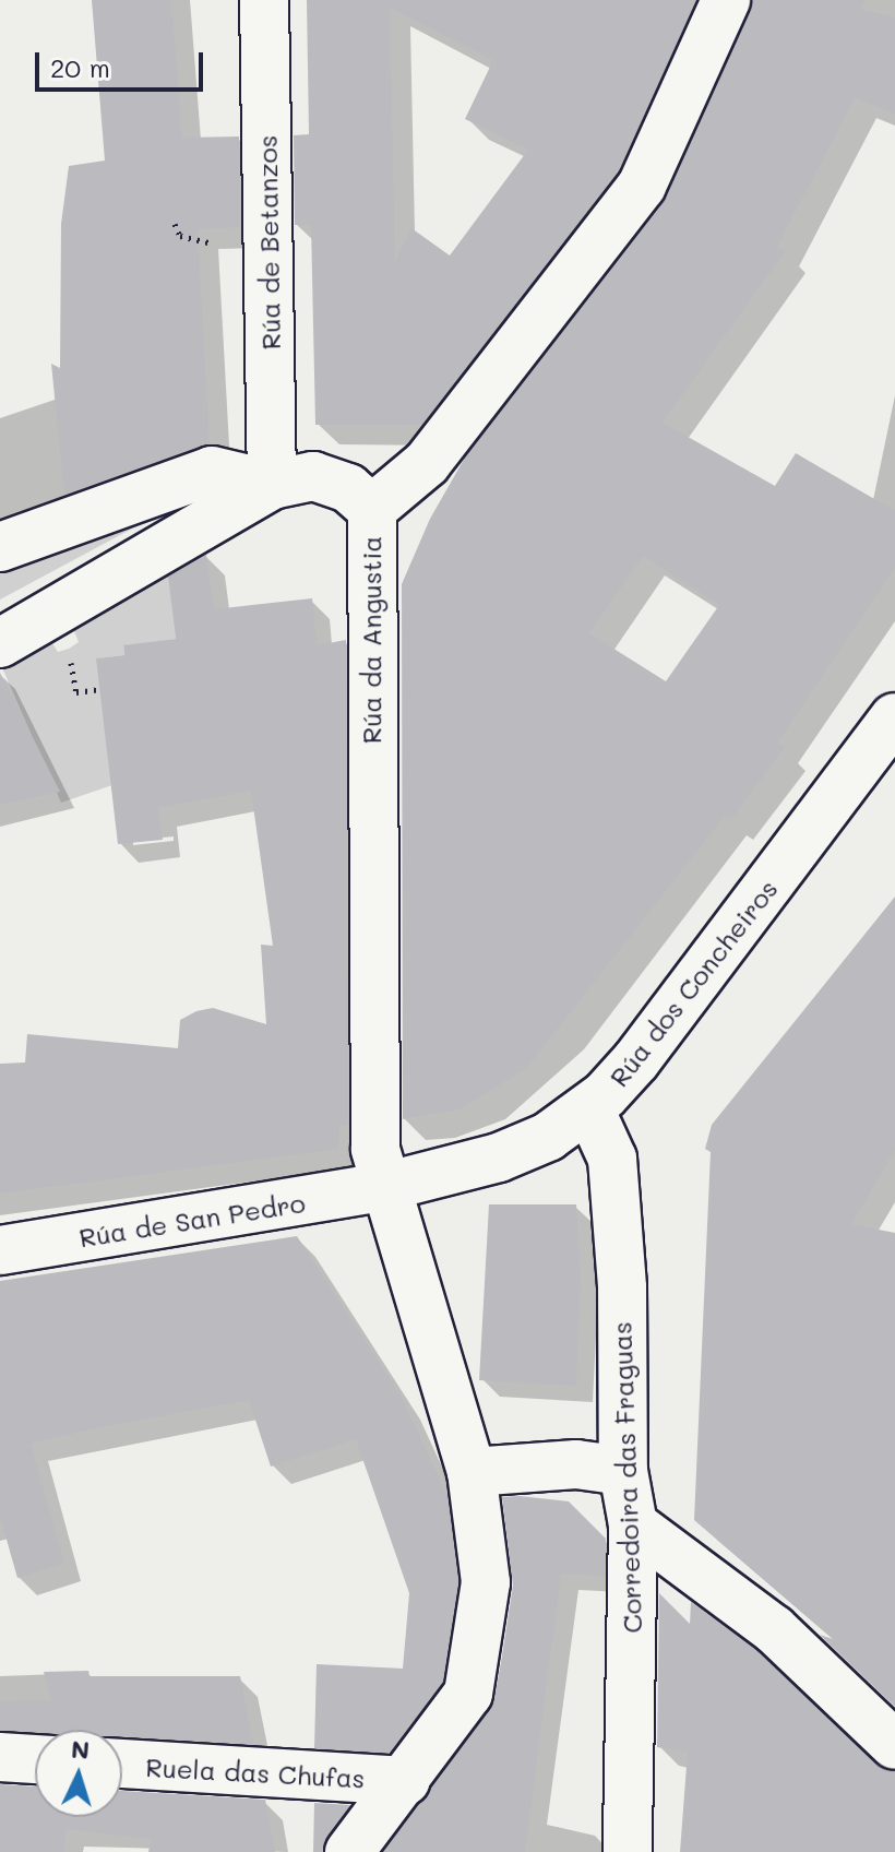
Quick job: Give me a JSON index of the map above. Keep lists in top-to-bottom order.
{
  "streets": {
    "street": [
      "Rúa de Betanzos",
      "Rúa da Angustia",
      "Rúa dos Concheiros",
      "Rúa de San Pedro",
      "Corredoira das Fraguas",
      "Ruela das Chufas"
    ]
  },
  "crossings": [
    ["Rúa da Angustia", "Rúa dos Concheiros"],
    ["Rúa da Angustia", "Rúa de San Pedro"],
    ["Rúa da Angustia", "Ruela das Chufas"],
    ["Rúa dos Concheiros", "Rúa de San Pedro"],
    ["Rúa dos Concheiros", "Corredoira das Fraguas"]
  ],
  "scale_bar": "20 m",
  "north": "top"
}
